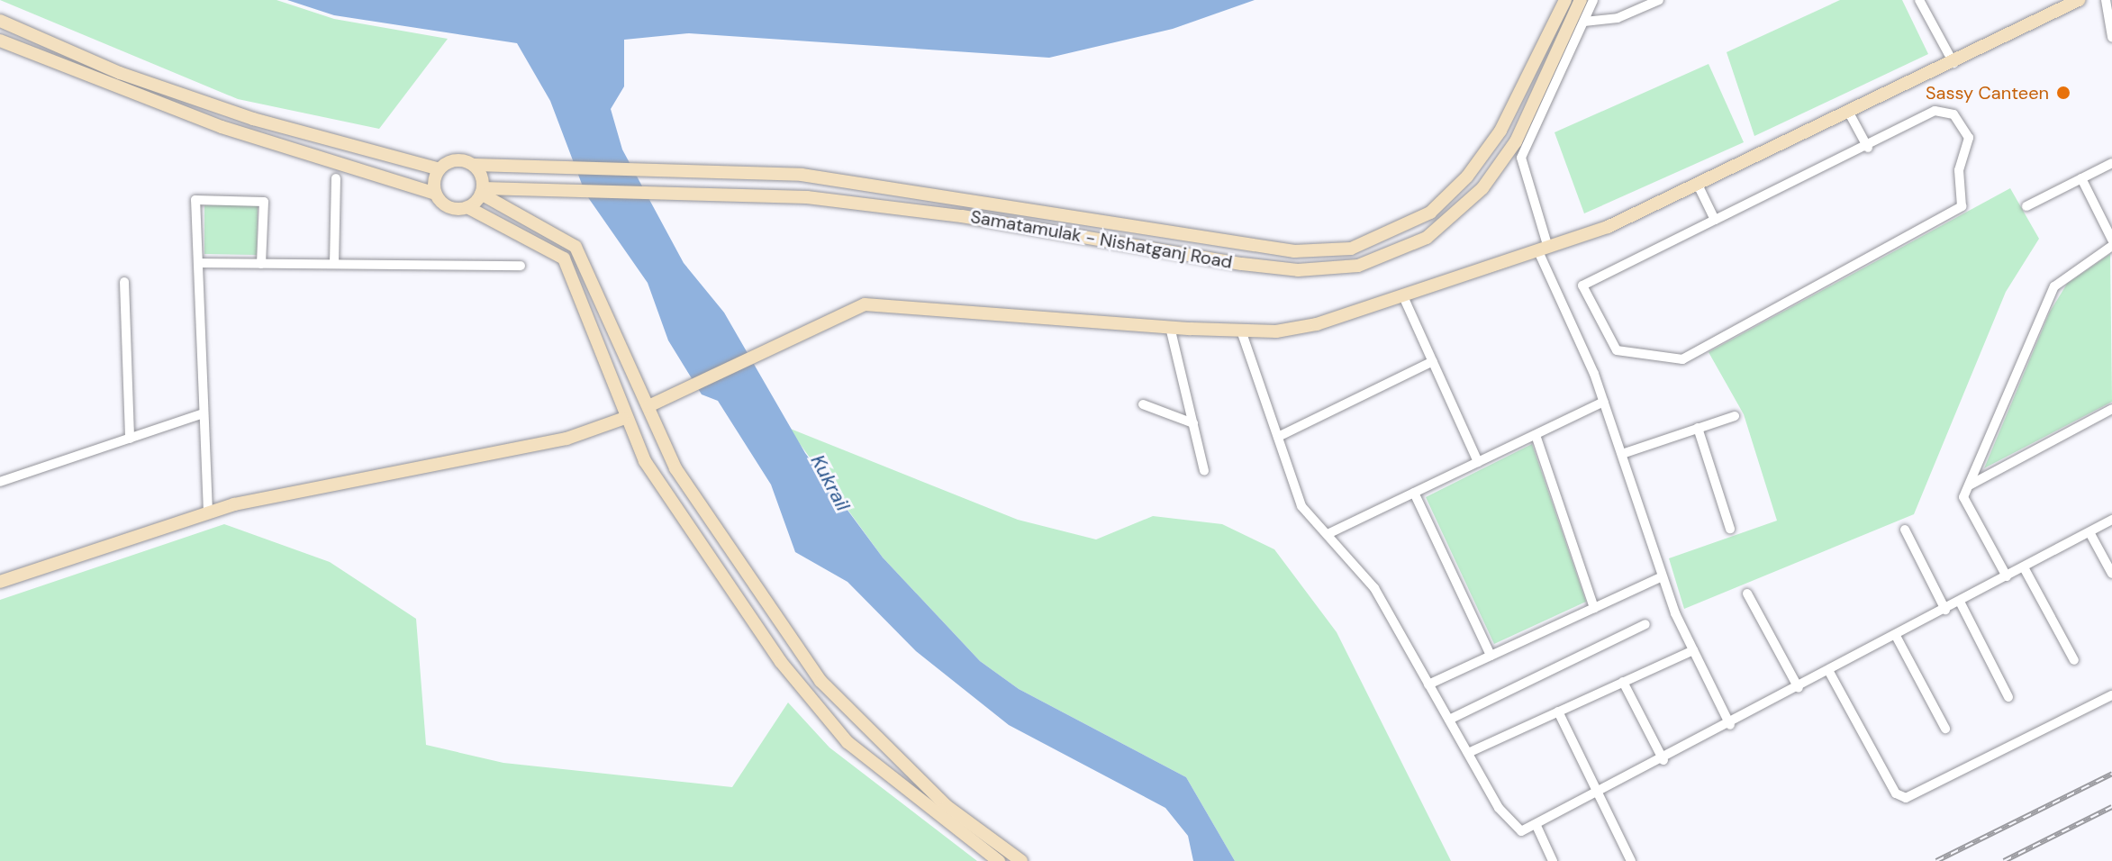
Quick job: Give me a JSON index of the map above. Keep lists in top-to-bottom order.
{
  "streets": {
    "street": ["Samatamulak - Nishatganj Road"]
  },
  "water": ["Kukrail"],
  "places": ["Sassy Canteen"]
}
